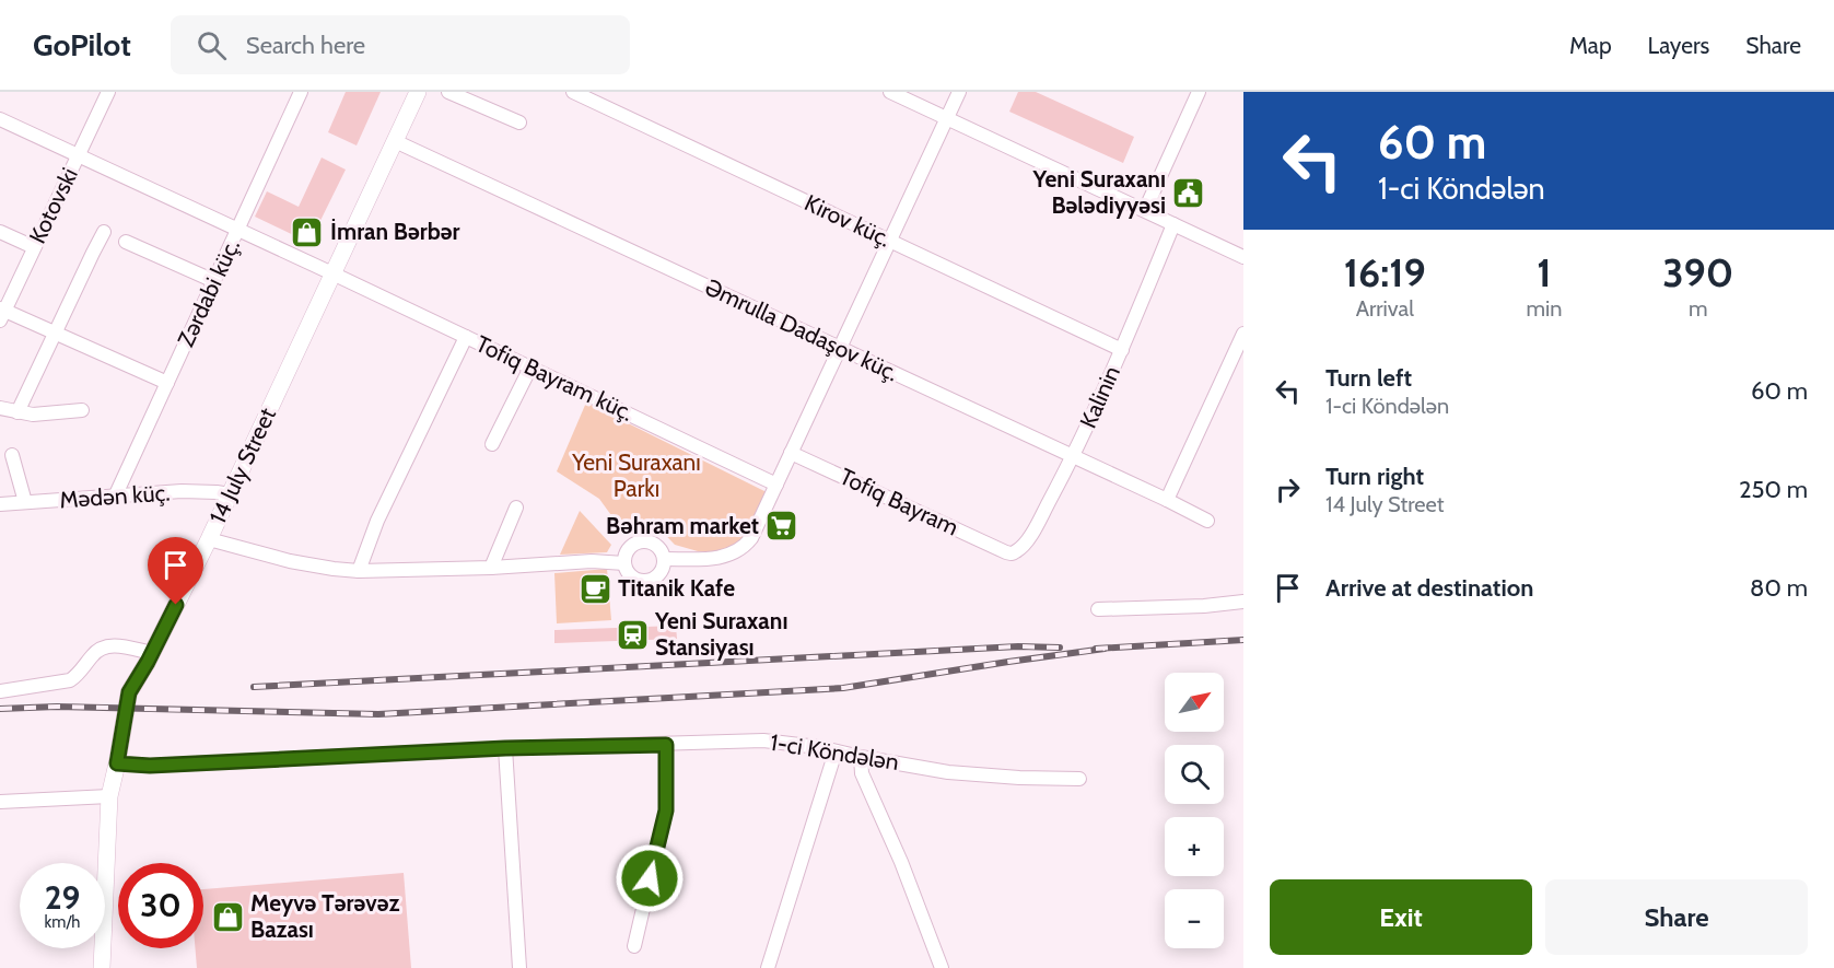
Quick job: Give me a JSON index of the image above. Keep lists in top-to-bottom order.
{
  "streets": {
    "street": [
      "Kotovski",
      "Kirov küç.",
      "Zərdabi küç.",
      "Əmrulla Dadaşov küç.",
      "Tofiq Bayram küç.",
      "Kalinin",
      "14 July Street",
      "Mədən küç.",
      "Tofiq Bayram",
      "1-ci Köndələn"
    ]
  },
  "crossings": [
    ["Kotovski", "Tofiq Bayram küç."],
    ["Kirov küç.", "Kalinin"],
    ["Zərdabi küç.", "Tofiq Bayram küç."],
    ["Zərdabi küç.", "Mədən küç."],
    ["Əmrulla Dadaşov küç.", "Kalinin"],
    ["Əmrulla Dadaşov küç.", "14 July Street"],
    ["Tofiq Bayram küç.", "14 July Street"],
    ["Kalinin", "Tofiq Bayram"],
    ["14 July Street", "Mədən küç."],
    ["14 July Street", "1-ci Köndələn"]
  ],
  "parks": ["Yeni Suraxanı Parkı"],
  "places": {
    "public building": ["Yeni Suraxanı Bələdiyyəsi"],
    "shop": ["İmran Bərbər", "Meyvə Tərəvəz Bazası"],
    "supermarket": ["Bәhram market"],
    "cafe": ["Titanik Kafe"],
    "station": ["Yeni Suraxanı Stansiyası"]
  },
  "north": "top right",
  "page": {
    "header": "GoPilot",
    "search": "Search here",
    "nav": ["Map", "Layers", "Share"],
    "turn": ["60 m", "1-ci Köndələn"],
    "eta": [
      "16:19",
      "Arrival",
      "1",
      "min",
      "390",
      "m"
    ],
    "list": [
      {
        "name": "Turn left",
        "note": "1-ci Köndələn",
        "value": "60 m"
      },
      {
        "name": "Turn right",
        "note": "14 July Street",
        "value": "250 m"
      },
      {
        "name": "Arrive at destination",
        "value": "80 m"
      }
    ],
    "map_buttons": ["+", "−"],
    "speed": "29 km/h",
    "limit": "30",
    "buttons": ["Exit", "Share"]
  }
}
